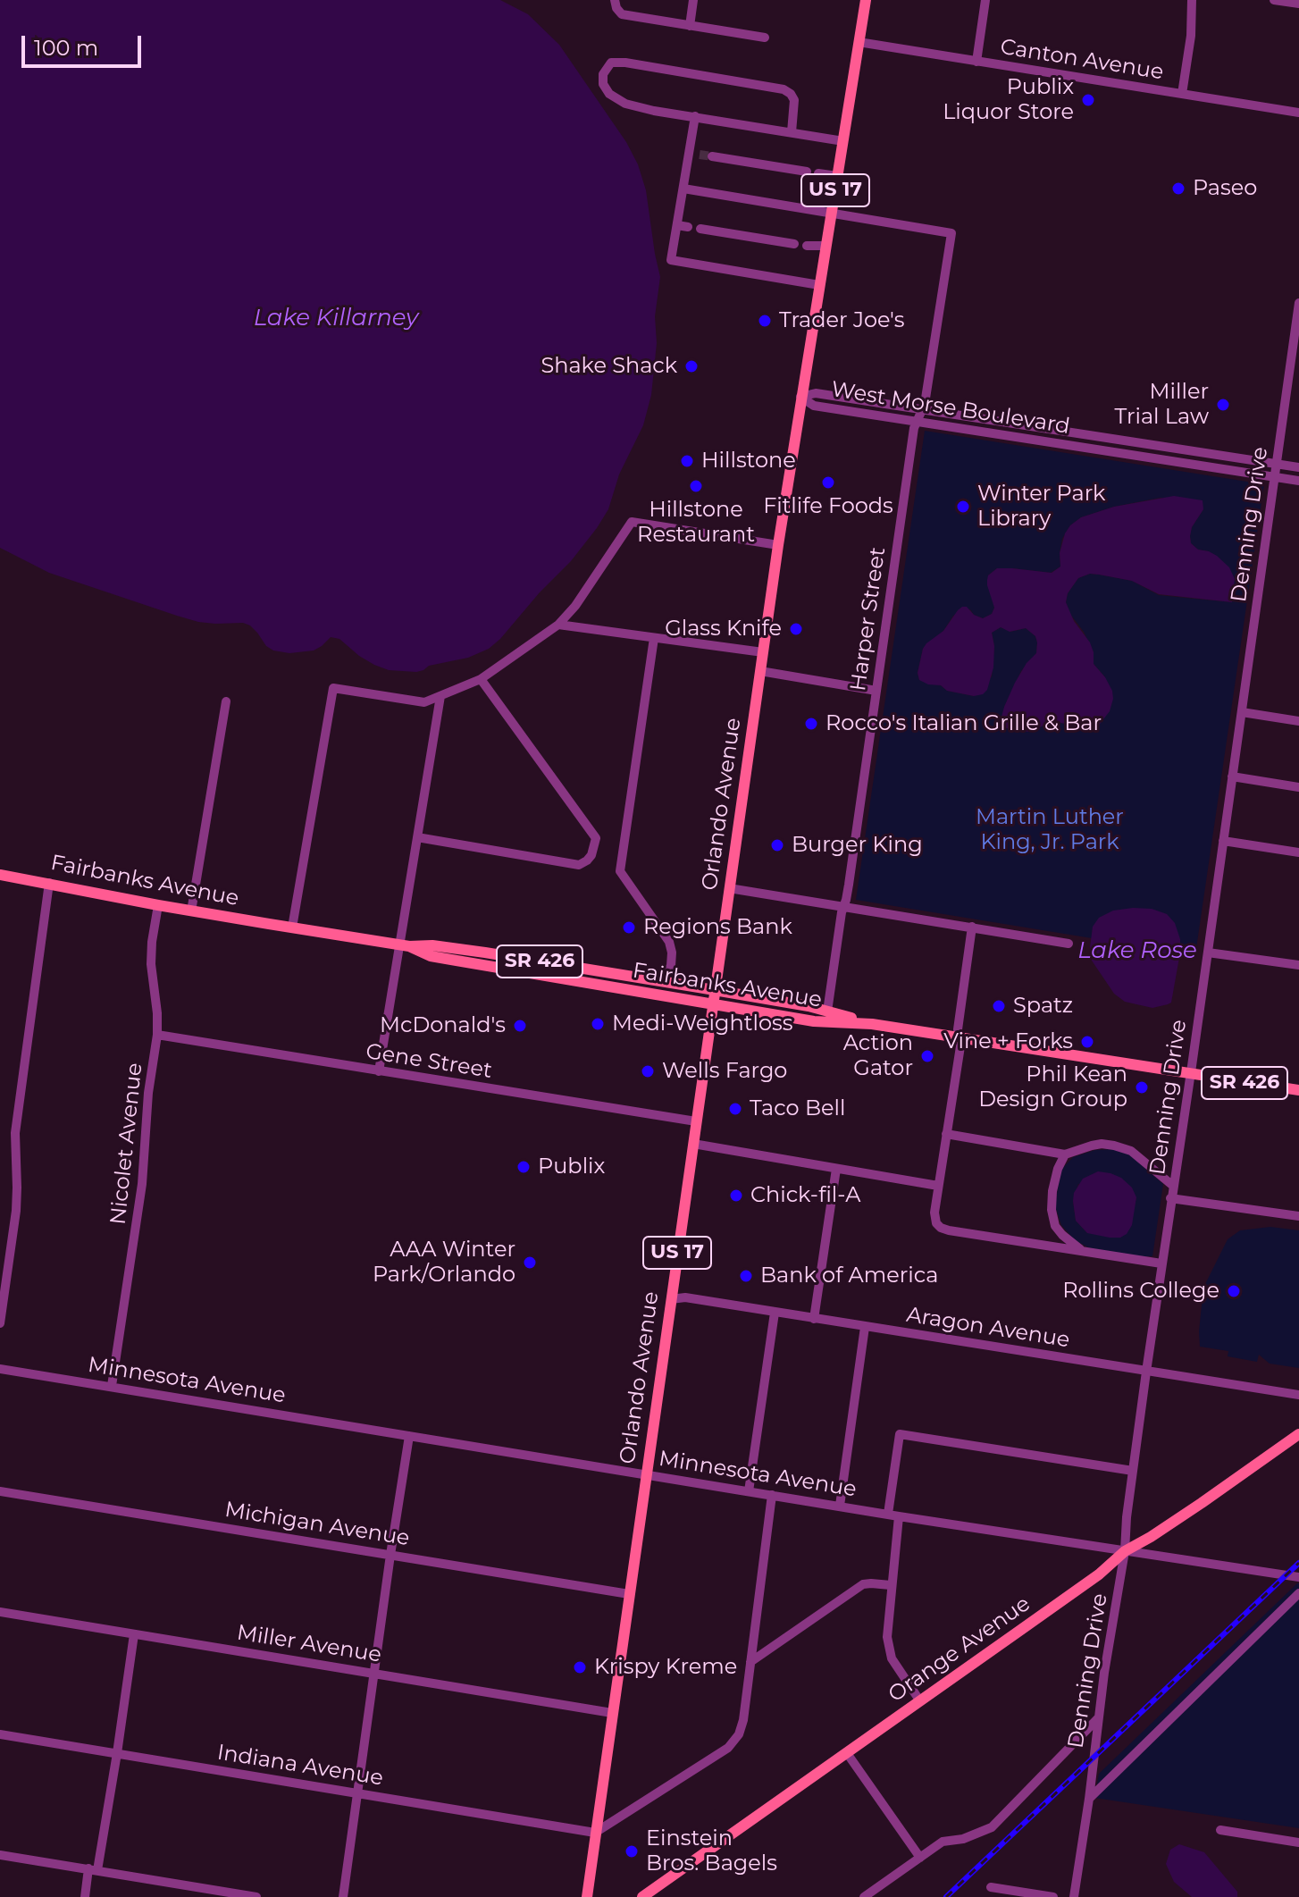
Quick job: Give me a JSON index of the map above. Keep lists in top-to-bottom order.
{
  "streets": {
    "main road": [
      "US 17",
      "Orlando Avenue",
      "Fairbanks Avenue",
      "SR 426",
      "Orange Avenue"
    ],
    "street": [
      "Canton Avenue",
      "West Morse Boulevard",
      "Denning Drive",
      "Harper Street",
      "Gene Street",
      "Nicolet Avenue",
      "Aragon Avenue",
      "Minnesota Avenue",
      "Michigan Avenue",
      "Miller Avenue",
      "Indiana Avenue"
    ]
  },
  "crossings": [
    ["Canton Avenue", "US 17"],
    ["US 17", "West Morse Boulevard"],
    ["US 17", "Harper Street"],
    ["US 17", "Orlando Avenue"],
    ["West Morse Boulevard", "Denning Drive"],
    ["West Morse Boulevard", "Harper Street"],
    ["West Morse Boulevard", "Orlando Avenue"],
    ["Denning Drive", "Fairbanks Avenue"],
    ["Denning Drive", "Aragon Avenue"],
    ["Denning Drive", "Minnesota Avenue"],
    ["Denning Drive", "Orange Avenue"],
    ["Harper Street", "Fairbanks Avenue"],
    ["Orlando Avenue", "Fairbanks Avenue"],
    ["Orlando Avenue", "Gene Street"],
    ["Orlando Avenue", "Aragon Avenue"],
    ["Orlando Avenue", "Minnesota Avenue"],
    ["Orlando Avenue", "Michigan Avenue"],
    ["Orlando Avenue", "Miller Avenue"],
    ["Orlando Avenue", "Indiana Avenue"],
    ["Fairbanks Avenue", "Nicolet Avenue"],
    ["Gene Street", "Nicolet Avenue"],
    ["Nicolet Avenue", "Minnesota Avenue"],
    ["Minnesota Avenue", "Orange Avenue"]
  ],
  "water": ["Lake Killarney", "Lake Rose"],
  "parks": ["Martin Luther King, Jr. Park"],
  "places": [
    "Publix Liquor Store",
    "Paseo",
    "Trader Joe's",
    "Shake Shack",
    "Miller Trial Law",
    "Hillstone",
    "Fitlife Foods",
    "Hillstone Restaurant",
    "Winter Park Library",
    "Glass Knife",
    "Rocco's Italian Grille & Bar",
    "Burger King",
    "Regions Bank",
    "Spatz",
    "Medi-Weightloss",
    "McDonald's",
    "Vine + Forks",
    "Action Gator",
    "Wells Fargo",
    "Phil Kean Design Group",
    "Taco Bell",
    "Publix",
    "Chick-fil-A",
    "AAA Winter Park/Orlando",
    "Bank of America",
    "Rollins College",
    "Krispy Kreme",
    "Einstein Bros. Bagels"
  ],
  "scale_bar": "100 m"
}
